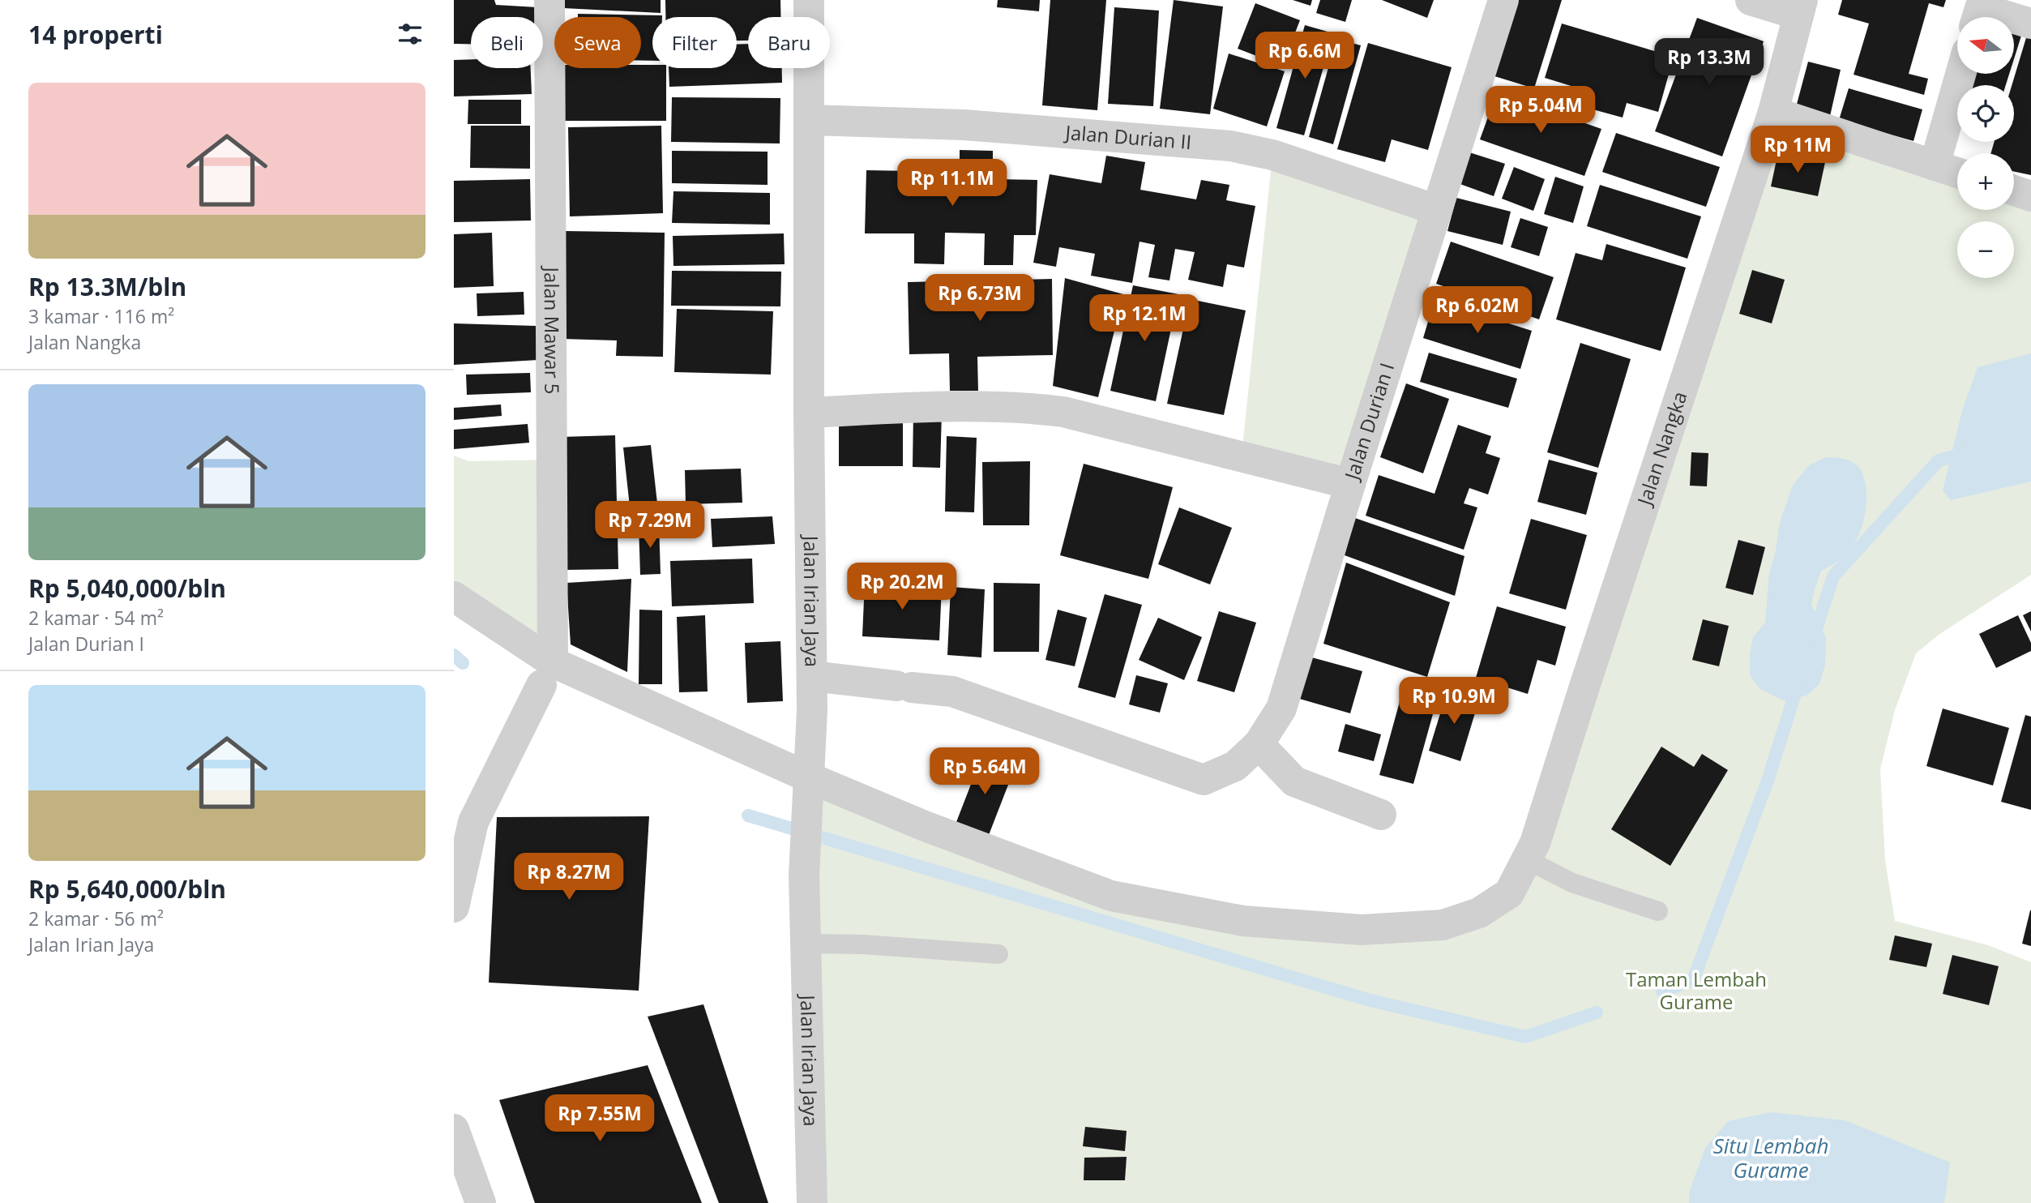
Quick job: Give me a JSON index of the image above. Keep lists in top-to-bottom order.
{
  "streets": {
    "street": [
      "Jalan Durian II",
      "Jalan Mawar 5",
      "Jalan Durian I",
      "Jalan Nangka",
      "Jalan Irian Jaya"
    ]
  },
  "crossings": [
    ["Jalan Durian II", "Jalan Durian I"],
    ["Jalan Durian II", "Jalan Irian Jaya"],
    ["Jalan Durian I", "Jalan Irian Jaya"],
    ["Jalan Nangka", "Jalan Irian Jaya"]
  ],
  "water": ["Situ Lembah Gurame"],
  "parks": ["Taman Lembah Gurame"],
  "north": "left",
  "page": {
    "heading": "14 properti",
    "map_buttons": ["+", "−"],
    "chip": [
      "Beli",
      "Sewa",
      "Filter",
      "Baru"
    ],
    "price": [
      "Rp 6.6M",
      "Rp 13.3M",
      "Rp 5.04M",
      "Rp 11M",
      "Rp 11.1M",
      "Rp 6.73M",
      "Rp 6.02M",
      "Rp 12.1M",
      "Rp 7.29M",
      "Rp 20.2M",
      "Rp 10.9M",
      "Rp 5.64M",
      "Rp 8.27M",
      "Rp 7.55M"
    ],
    "list": [
      {
        "name": "Rp 13.3M/bln",
        "note": "3 kamar · 116 m² · Jalan Nangka"
      },
      {
        "name": "Rp 5,040,000/bln",
        "note": "2 kamar · 54 m² · Jalan Durian I"
      },
      {
        "name": "Rp 5,640,000/bln",
        "note": "2 kamar · 56 m² · Jalan Irian Jaya"
      }
    ]
  }
}
